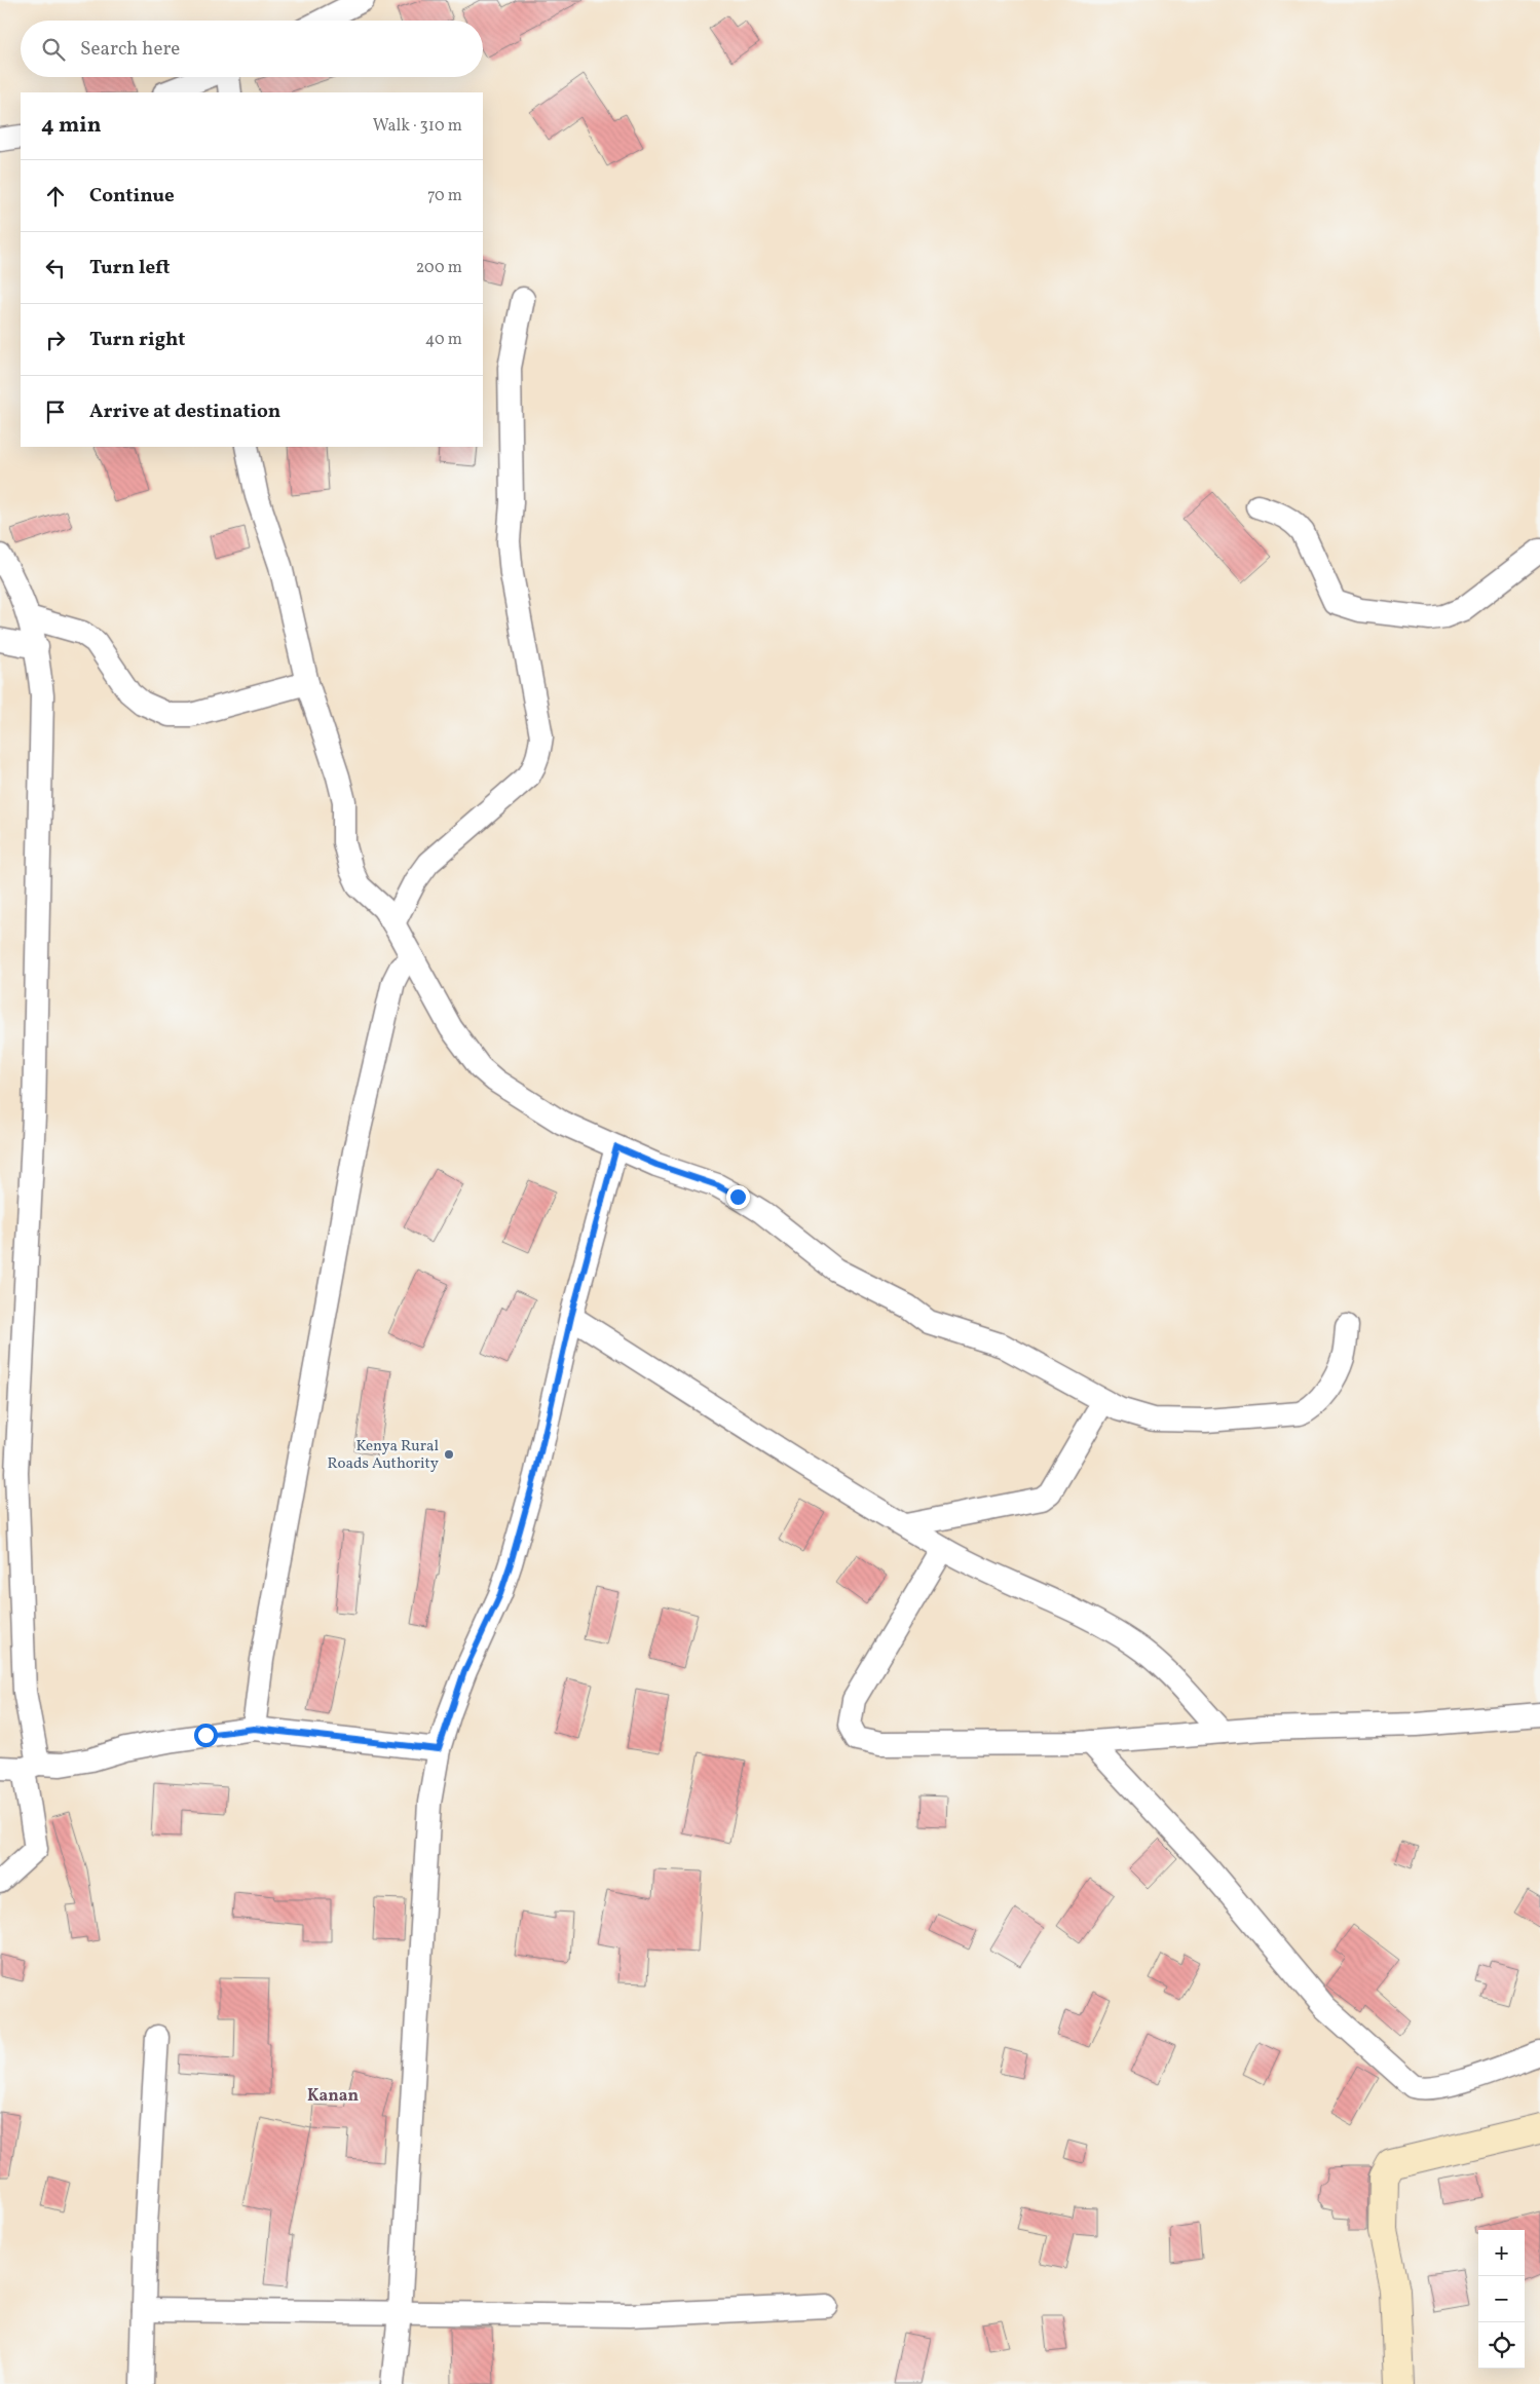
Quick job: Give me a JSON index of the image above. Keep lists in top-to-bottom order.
{
  "districts": ["Kanan"],
  "places": ["Kenya Rural Roads Authority"],
  "page": {
    "search": "Search here",
    "heading": ["4 min", "Walk · 310 m"],
    "list": [
      ["Continue", "70 m"],
      ["Turn left", "200 m"],
      ["Turn right", "40 m"],
      "Arrive at destination"
    ],
    "map_buttons": ["+", "−"]
  }
}
